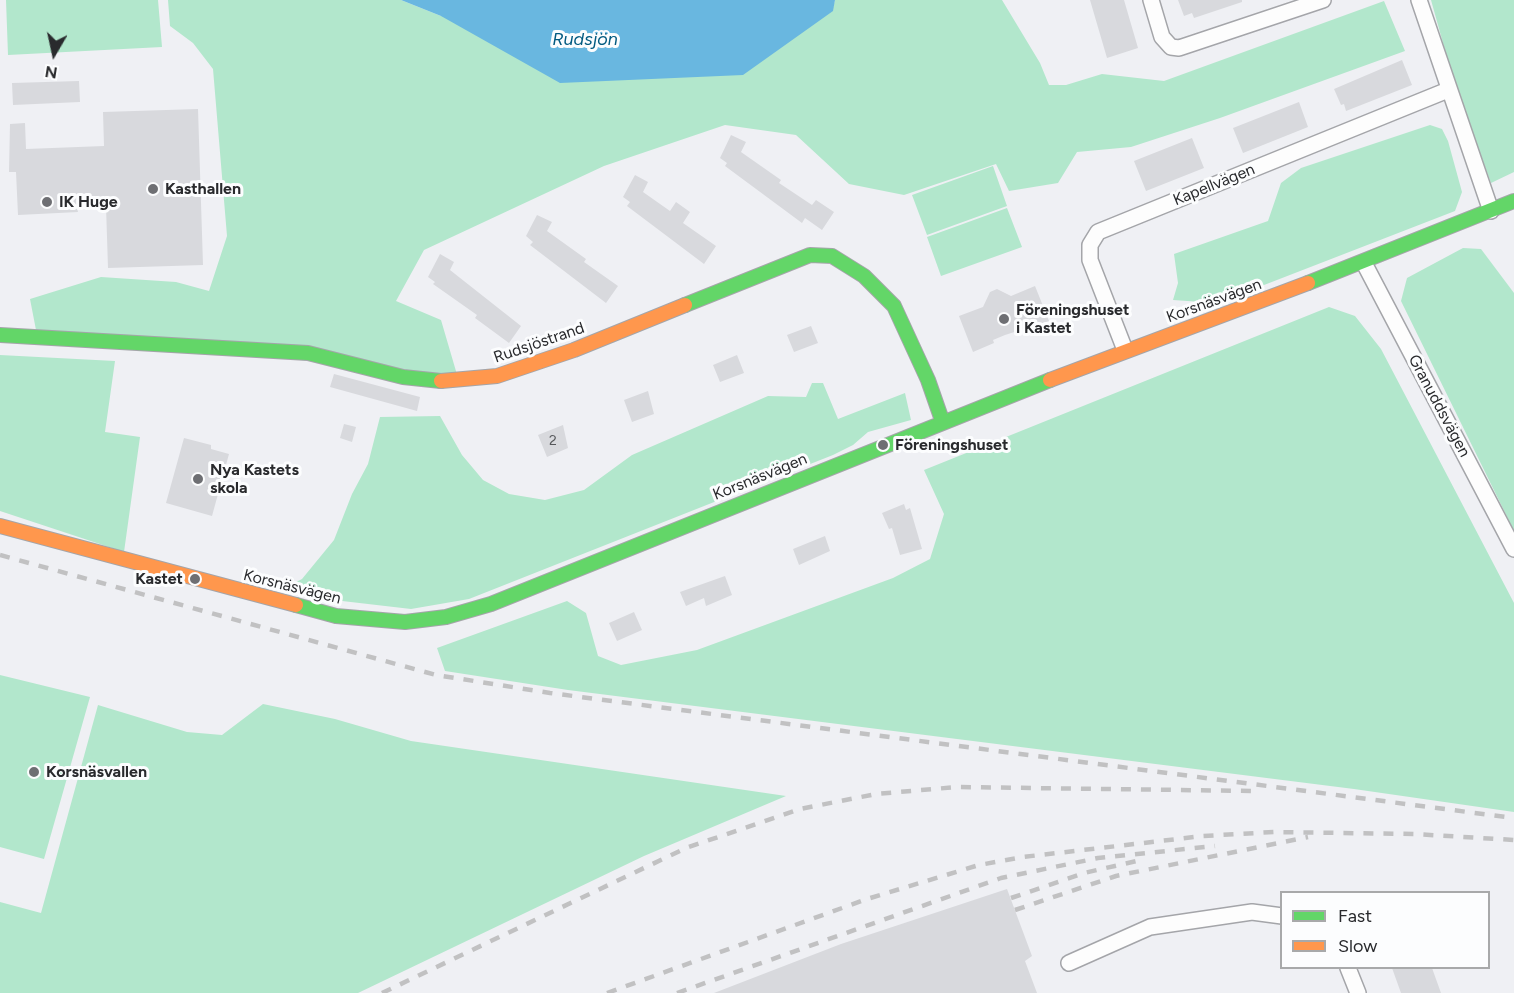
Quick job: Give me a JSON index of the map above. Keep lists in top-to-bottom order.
{
  "streets": {
    "street": [
      "Kapellvägen",
      "Korsnäsvägen",
      "Rudsjöstrand",
      "Granuddsvägen"
    ]
  },
  "crossings": [
    ["Kapellvägen", "Korsnäsvägen"],
    ["Korsnäsvägen", "Rudsjöstrand"],
    ["Korsnäsvägen", "Granuddsvägen"]
  ],
  "water": ["Rudsjön"],
  "places": [
    "Kasthallen",
    "IK Huge",
    "Föreningshuset i Kastet",
    "Föreningshuset",
    "Nya Kastets skola",
    "Kastet",
    "Korsnäsvallen"
  ],
  "house_numbers": ["2"],
  "legend": ["Fast", "Slow"],
  "north": "bottom"
}
